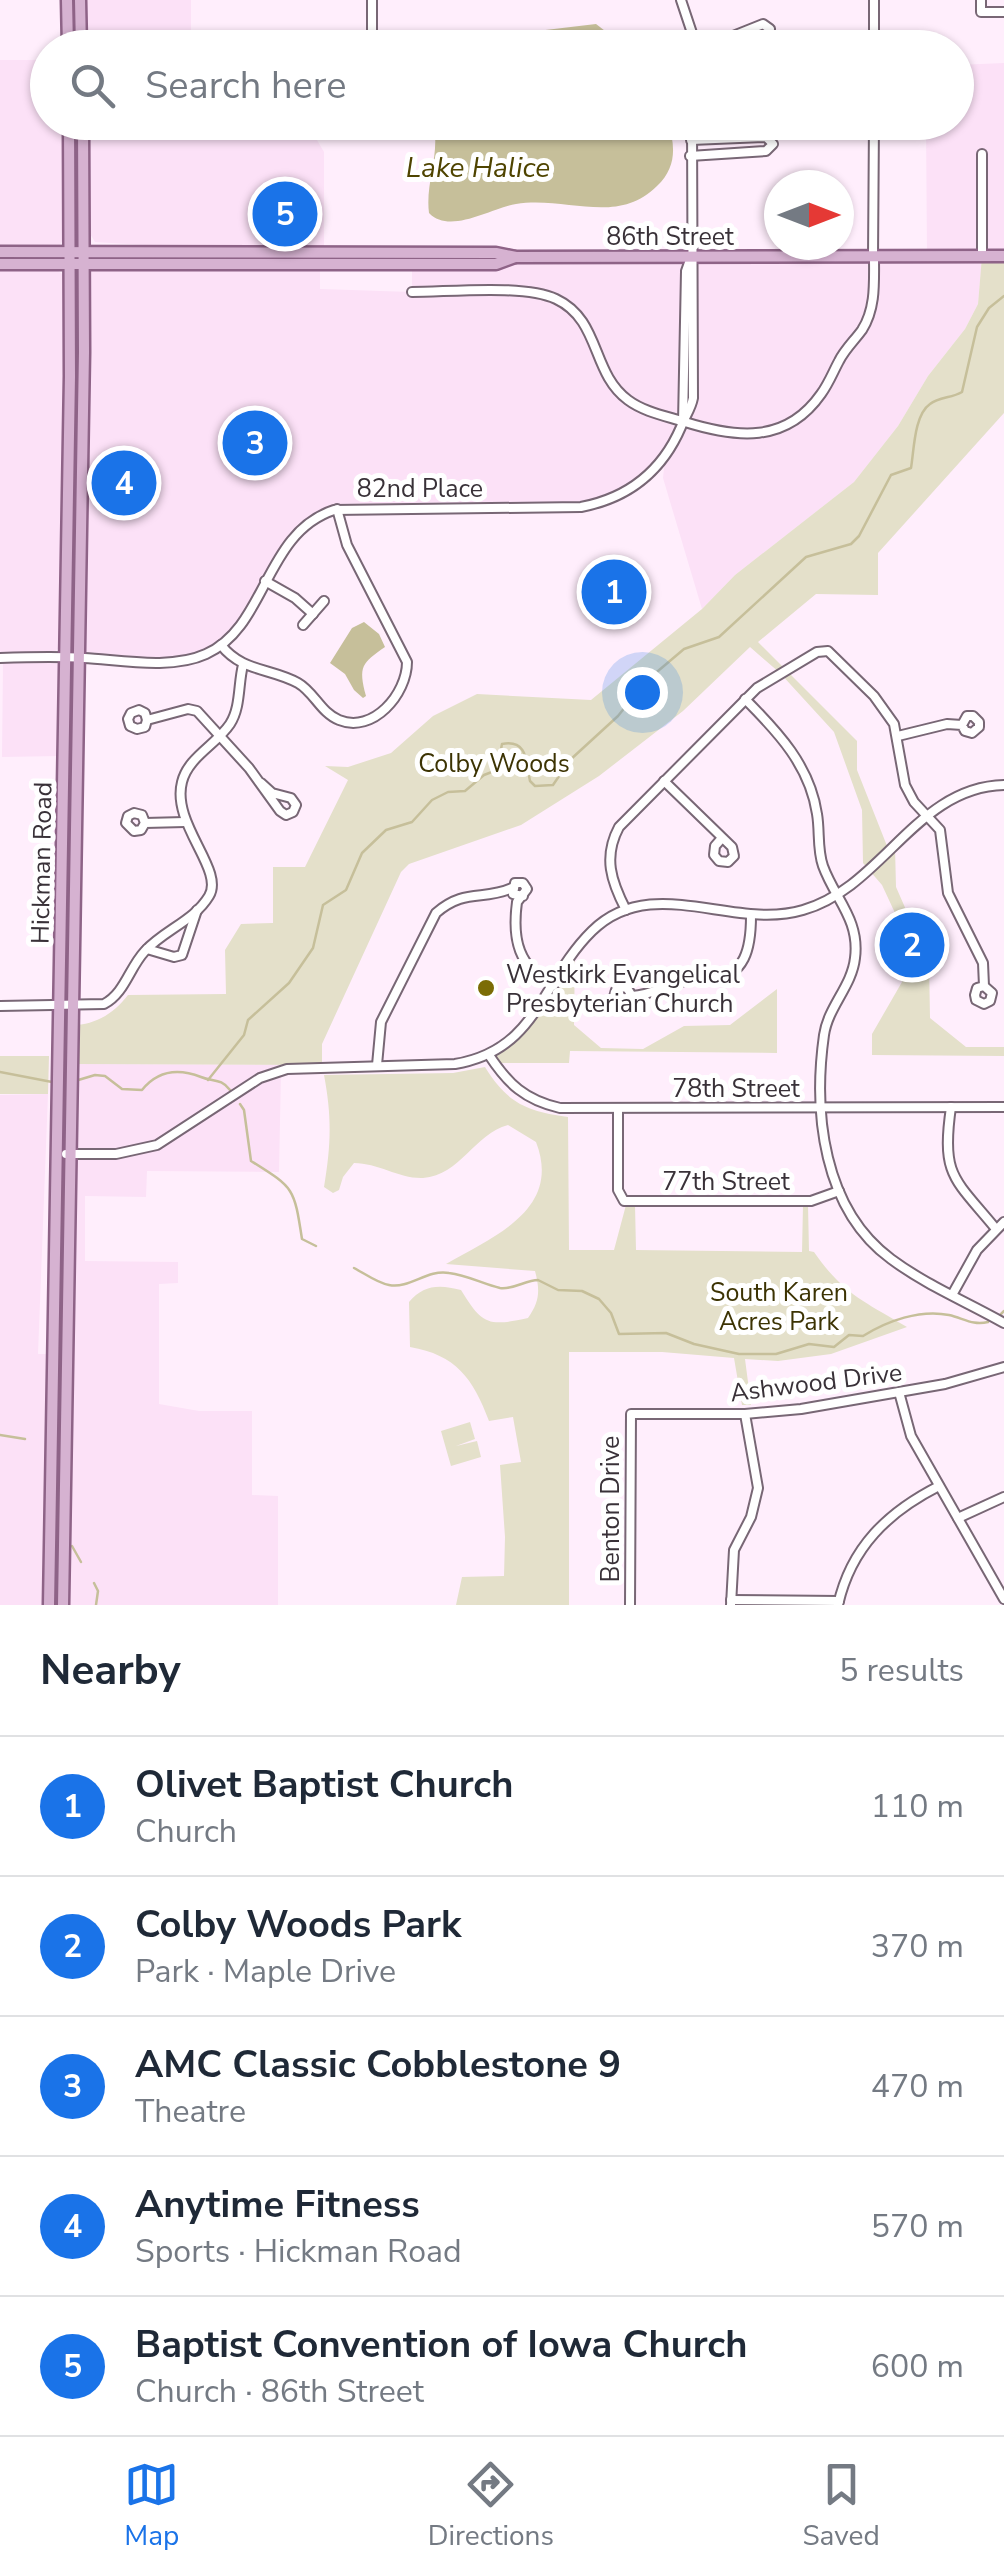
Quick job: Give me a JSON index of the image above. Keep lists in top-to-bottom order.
{
  "streets": {
    "main road": ["86th Street", "Hickman Road"],
    "street": [
      "82nd Place",
      "78th Street",
      "77th Street",
      "Ashwood Drive",
      "Benton Drive"
    ]
  },
  "crossings": [
    ["86th Street", "Hickman Road"],
    ["78th Street", "77th Street"],
    ["Ashwood Drive", "Benton Drive"]
  ],
  "water": ["Lake Halice"],
  "parks": ["Colby Woods", "South Karen Acres Park"],
  "places": ["Westkirk Evangelical Presbyterian Church"],
  "north": "right",
  "page": {
    "search": "Search here",
    "pins": [
      "5",
      "3",
      "4",
      "1",
      "2"
    ],
    "heading": ["Nearby", "5 results"],
    "list": [
      {
        "mark": "1",
        "name": "Olivet Baptist Church",
        "note": "Church",
        "value": "110 m"
      },
      {
        "mark": "2",
        "name": "Colby Woods Park",
        "note": "Park · Maple Drive",
        "value": "370 m"
      },
      {
        "mark": "3",
        "name": "AMC Classic Cobblestone 9",
        "note": "Theatre",
        "value": "470 m"
      },
      {
        "mark": "4",
        "name": "Anytime Fitness",
        "note": "Sports · Hickman Road",
        "value": "570 m"
      },
      {
        "mark": "5",
        "name": "Baptist Convention of Iowa Church",
        "note": "Church · 86th Street",
        "value": "600 m"
      }
    ],
    "nav": ["Map", "Directions", "Saved"]
  }
}
